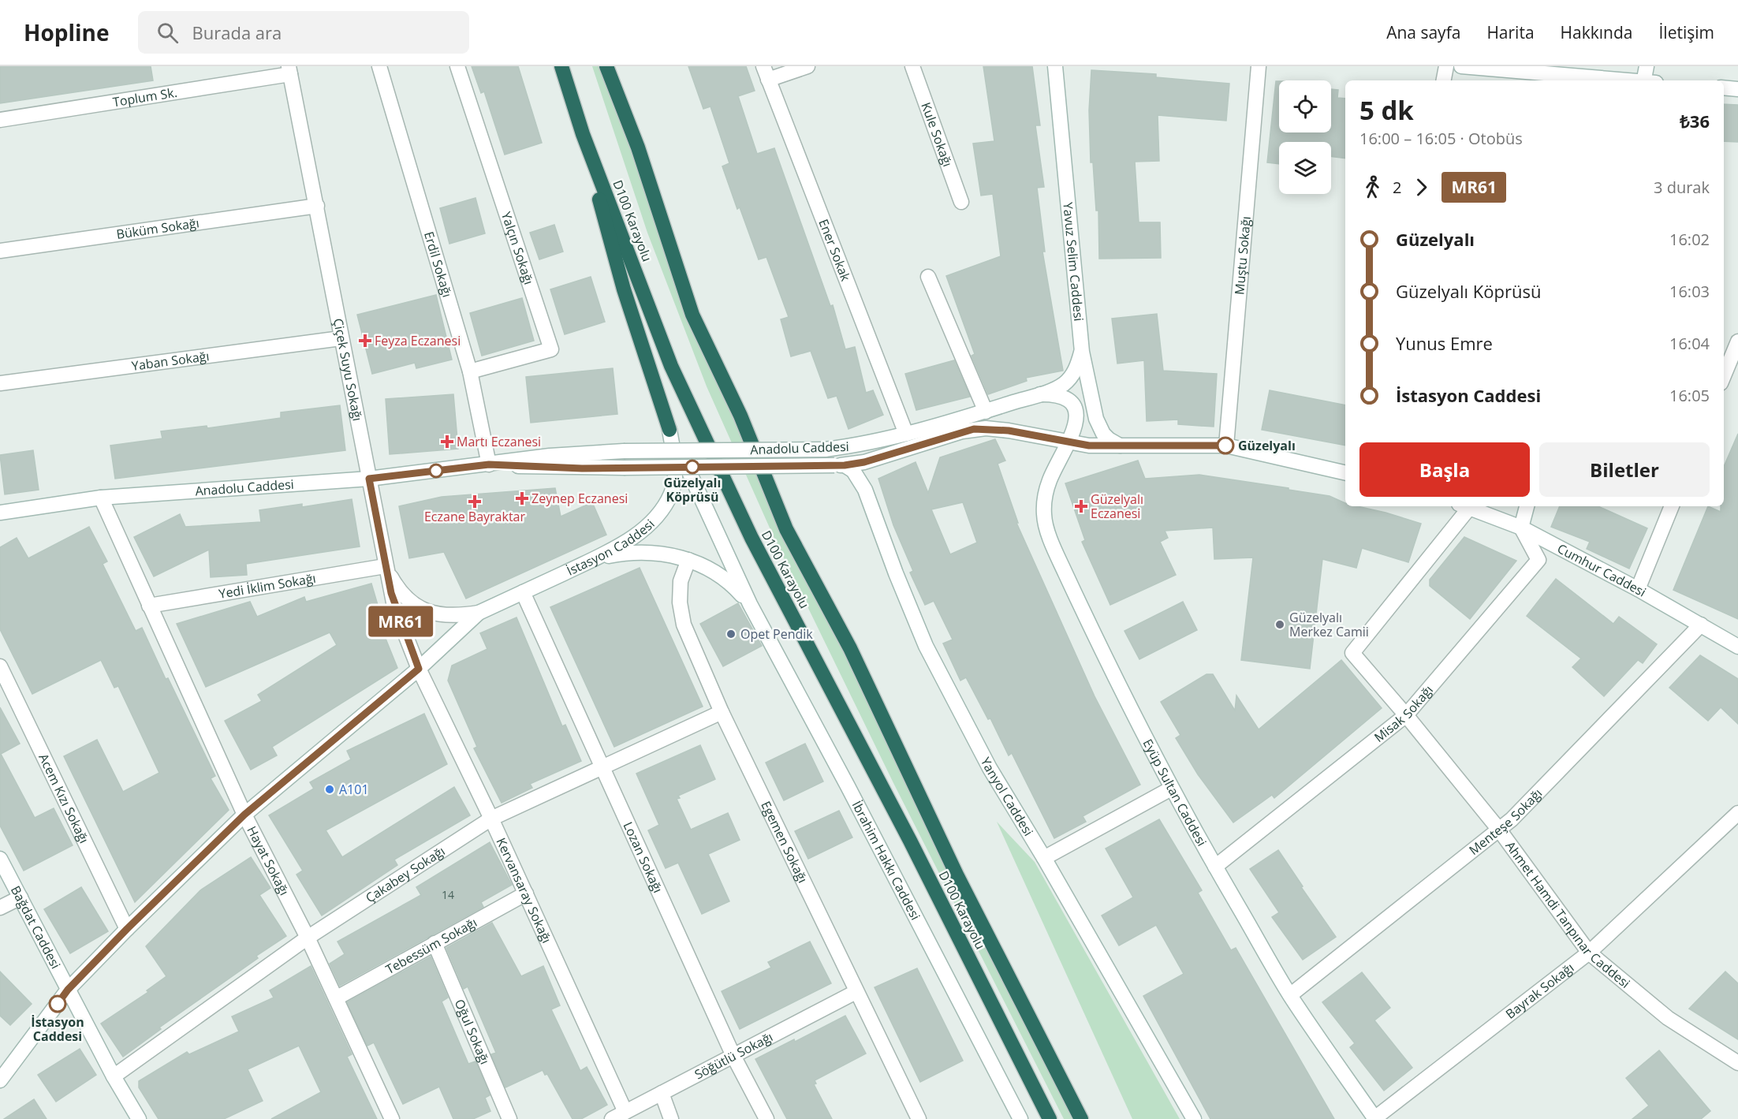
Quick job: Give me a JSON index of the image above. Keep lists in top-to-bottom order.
{
  "streets": {
    "highway": ["D100 Karayolu"],
    "street": [
      "Toplum Sk.",
      "Kule Sokağı",
      "Büküm Sokağı",
      "Yalçın Sokağı",
      "Ener Sokak",
      "Muştu Sokağı",
      "Yavuz Selim Caddesi",
      "Erdil Sokağı",
      "Yaban Sokağı",
      "Çiçek Suyu Sokağı",
      "Anadolu Caddesi",
      "İstasyon Caddesi",
      "Cumhur Caddesi",
      "Yedi İklim Sokağı",
      "Misak Sokağı",
      "Eyüp Sultan Caddesi",
      "Yanyol Caddesi",
      "Acem Kızı Sokağı",
      "Menteşe Sokağı",
      "Egemen Sokağı",
      "Lozan Sokağı",
      "Hayat Sokağı",
      "İbrahim Hakkı Caddesi",
      "Çakabey Sokağı",
      "Kervansaray Sokağı",
      "Ahmet Hamdi Tanpınar Caddesi",
      "Bağdat Caddesi",
      "Tebessüm Sokağı",
      "Bayrak Sokağı",
      "Oğul Sokağı",
      "Söğütlü Sokağı"
    ]
  },
  "crossings": [
    ["Toplum Sk.", "Çiçek Suyu Sokağı"],
    ["Büküm Sokağı", "Çiçek Suyu Sokağı"],
    ["Yalçın Sokağı", "Erdil Sokağı"],
    ["Ener Sokak", "Anadolu Caddesi"],
    ["Yavuz Selim Caddesi", "Anadolu Caddesi"],
    ["Erdil Sokağı", "Anadolu Caddesi"],
    ["Yaban Sokağı", "Çiçek Suyu Sokağı"],
    ["Çiçek Suyu Sokağı", "Anadolu Caddesi"],
    ["Çiçek Suyu Sokağı", "İstasyon Caddesi"],
    ["Çiçek Suyu Sokağı", "Yedi İklim Sokağı"],
    ["Çiçek Suyu Sokağı", "Kervansaray Sokağı"],
    ["Anadolu Caddesi", "Eyüp Sultan Caddesi"],
    ["Anadolu Caddesi", "Yanyol Caddesi"],
    ["Anadolu Caddesi", "Hayat Sokağı"],
    ["İstasyon Caddesi", "Yedi İklim Sokağı"],
    ["İstasyon Caddesi", "Acem Kızı Sokağı"],
    ["İstasyon Caddesi", "Lozan Sokağı"],
    ["İstasyon Caddesi", "Hayat Sokağı"],
    ["İstasyon Caddesi", "Kervansaray Sokağı"],
    ["İstasyon Caddesi", "Bağdat Caddesi"],
    ["Cumhur Caddesi", "Misak Sokağı"],
    ["Cumhur Caddesi", "Menteşe Sokağı"],
    ["Yedi İklim Sokağı", "Hayat Sokağı"],
    ["Misak Sokağı", "Eyüp Sultan Caddesi"],
    ["Misak Sokağı", "Ahmet Hamdi Tanpınar Caddesi"],
    ["Eyüp Sultan Caddesi", "Menteşe Sokağı"],
    ["Eyüp Sultan Caddesi", "Bayrak Sokağı"],
    ["Menteşe Sokağı", "Ahmet Hamdi Tanpınar Caddesi"],
    ["Egemen Sokağı", "Çakabey Sokağı"],
    ["Egemen Sokağı", "Söğütlü Sokağı"],
    ["Lozan Sokağı", "Çakabey Sokağı"],
    ["Lozan Sokağı", "Söğütlü Sokağı"],
    ["Hayat Sokağı", "Çakabey Sokağı"],
    ["Hayat Sokağı", "Tebessüm Sokağı"],
    ["Çakabey Sokağı", "Kervansaray Sokağı"],
    ["Çakabey Sokağı", "Bağdat Caddesi"],
    ["Kervansaray Sokağı", "Tebessüm Sokağı"],
    ["Kervansaray Sokağı", "Söğütlü Sokağı"],
    ["Ahmet Hamdi Tanpınar Caddesi", "Bayrak Sokağı"],
    ["Tebessüm Sokağı", "Oğul Sokağı"]
  ],
  "places": {
    "health": [
      "Feyza Eczanesi",
      "Martı Eczanesi",
      "Zeynep Eczanesi",
      "Eczane Bayraktar",
      "Güzelyalı Eczanesi"
    ],
    "other": [
      "Güzelyalı",
      "Güzelyalı Köprüsü",
      "Güzelyalı Merkez Camii",
      "Opet Pendik",
      "A101",
      "İstasyon Caddesi"
    ]
  },
  "lines": ["bus line MR61"],
  "house_numbers": ["14"],
  "page": {
    "header": "Hopline",
    "search": "Burada ara",
    "nav": [
      "Ana sayfa",
      "Harita",
      "Hakkında",
      "İletişim"
    ],
    "on_map": "MR61",
    "heading": ["5 dk", "16:00 – 16:05 · Otobüs", "₺36"],
    "legs": ["2", "MR61", "3 durak"],
    "list": [
      {
        "name": "Güzelyalı",
        "value": "16:02"
      },
      {
        "name": "Güzelyalı Köprüsü",
        "value": "16:03"
      },
      {
        "name": "Yunus Emre",
        "value": "16:04"
      },
      {
        "name": "İstasyon Caddesi",
        "value": "16:05"
      }
    ],
    "buttons": ["Başla", "Biletler"]
  }
}
